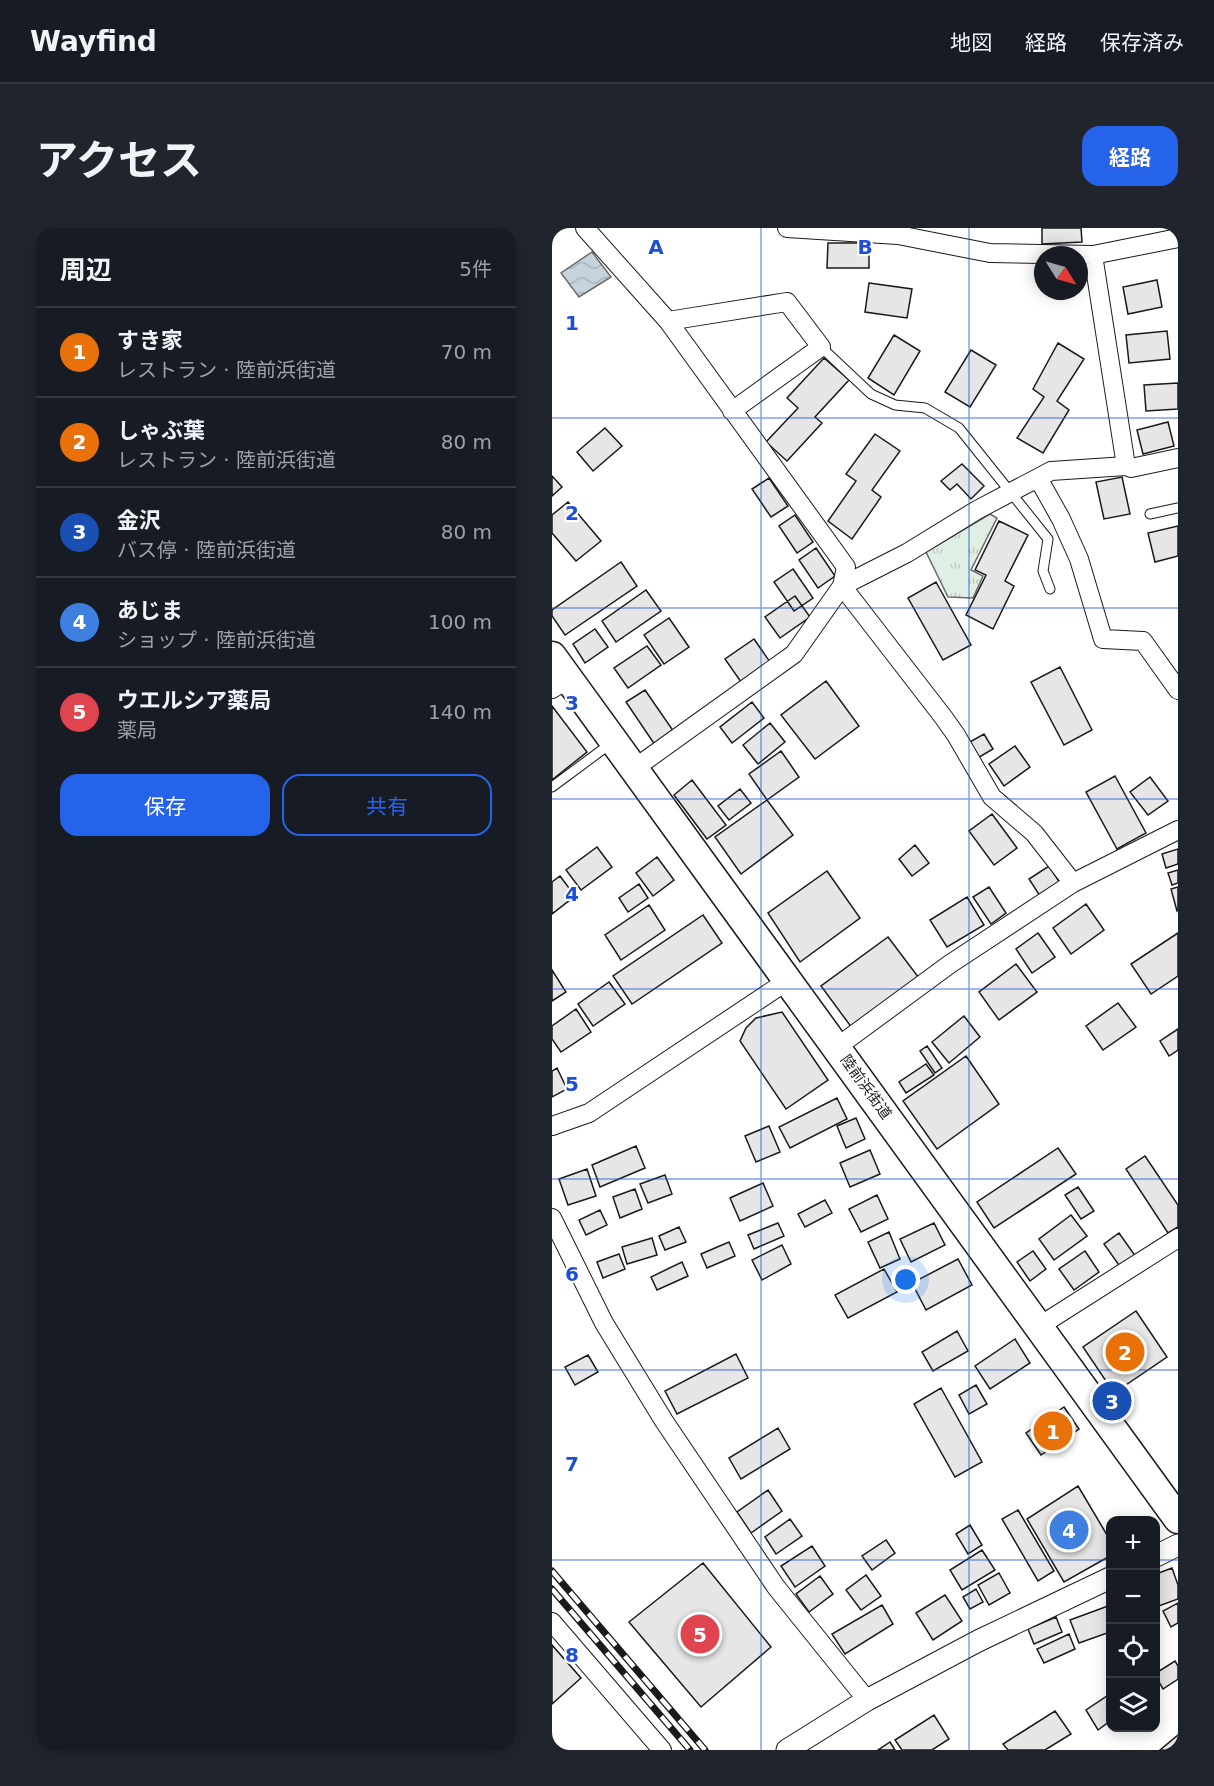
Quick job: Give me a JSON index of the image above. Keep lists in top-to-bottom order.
{
  "streets": {
    "highway": ["陸前浜街道"]
  },
  "north": "bottom right",
  "page": {
    "header": "Wayfind",
    "nav": ["地図", "経路", "保存済み"],
    "title": "アクセス",
    "buttons": [
      "経路",
      ["保存", "共有"]
    ],
    "heading": ["周辺", "5件"],
    "list": [
      {
        "mark": "1",
        "name": "すき家",
        "note": "レストラン · 陸前浜街道",
        "value": "70 m"
      },
      {
        "mark": "2",
        "name": "しゃぶ葉",
        "note": "レストラン · 陸前浜街道",
        "value": "80 m"
      },
      {
        "mark": "3",
        "name": "金沢",
        "note": "バス停 · 陸前浜街道",
        "value": "80 m"
      },
      {
        "mark": "4",
        "name": "あじま",
        "note": "ショップ · 陸前浜街道",
        "value": "100 m"
      },
      {
        "mark": "5",
        "name": "ウエルシア薬局",
        "note": "薬局",
        "value": "140 m"
      }
    ],
    "pins": [
      "2",
      "3",
      "1",
      "4",
      "5"
    ],
    "map_buttons": ["+", "−"]
  },
  "grid": {
    "columns": ["A", "B"],
    "rows": [
      "1",
      "2",
      "3",
      "4",
      "5",
      "6",
      "7",
      "8"
    ]
  }
}
